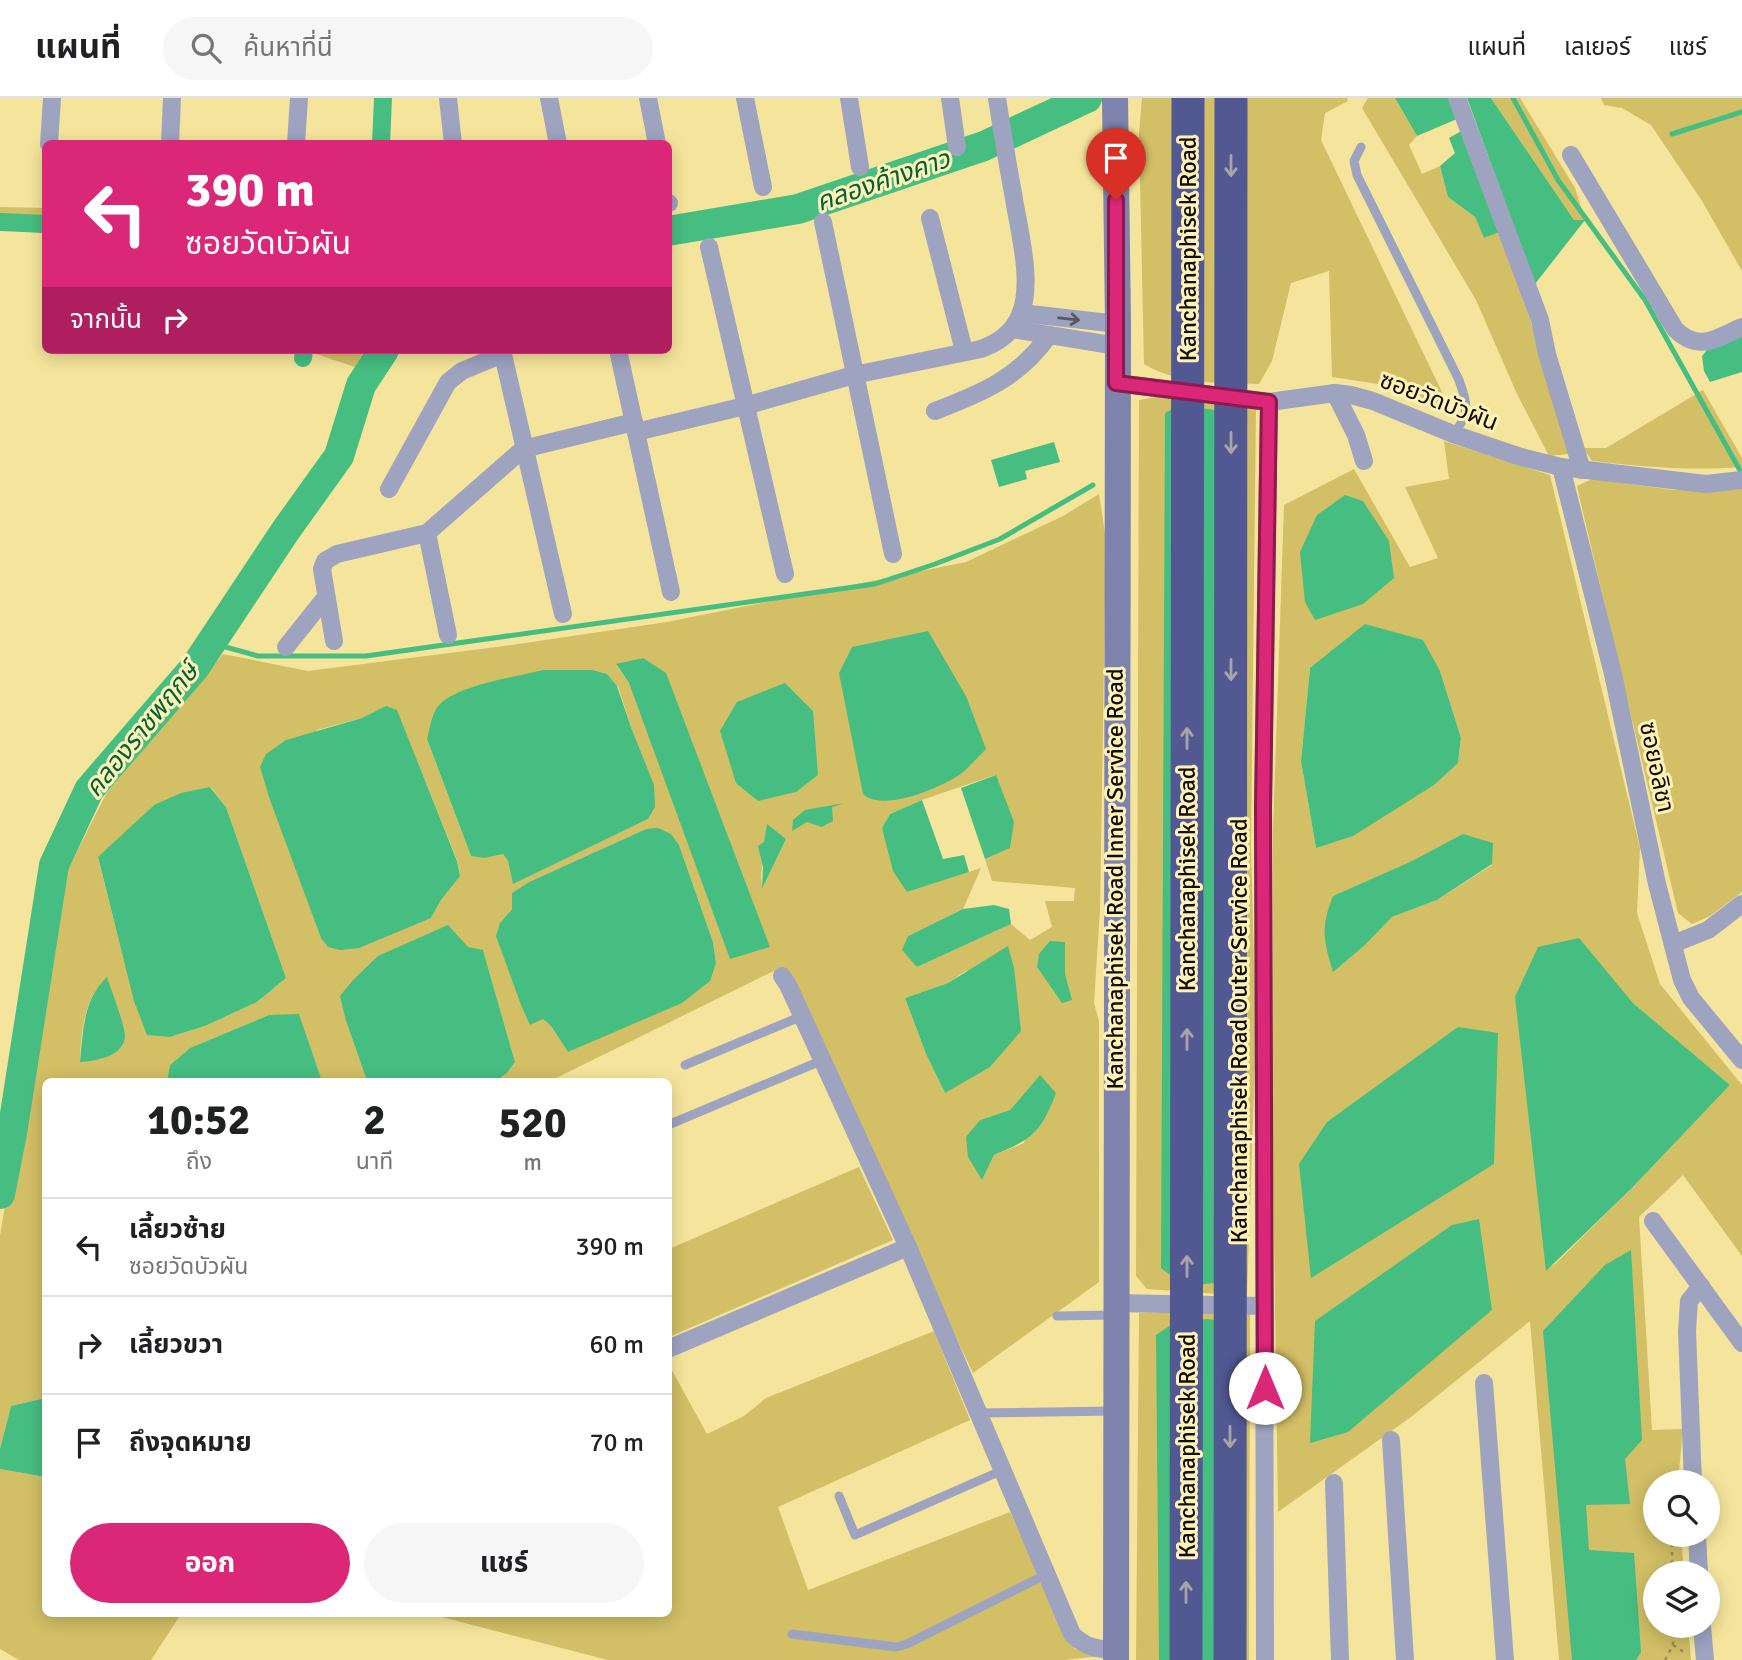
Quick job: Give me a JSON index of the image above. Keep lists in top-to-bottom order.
{
  "streets": {
    "highway": ["Kanchanaphisek Road"],
    "main road": ["Kanchanaphisek Road Inner Service Road"],
    "street": ["ซอยวัดบัวผัน", "ซอยอลิชา", "Kanchanaphisek Road Outer Service Road"]
  },
  "crossings": [
    ["ซอยวัดบัวผัน", "ซอยอลิชา"],
    ["ซอยวัดบัวผัน", "Kanchanaphisek Road Inner Service Road"],
    ["ซอยวัดบัวผัน", "Kanchanaphisek Road Outer Service Road"]
  ],
  "water": ["คลองค้างคาว", "คลองราชพฤกษ์"],
  "page": {
    "header": "แผนที่",
    "search": "ค้นหาที่นี่",
    "nav": ["แผนที่", "เลเยอร์", "แชร์"],
    "turn": ["390 m", "ซอยวัดบัวผัน"],
    "then": "จากนั้น",
    "eta": [
      "10:52",
      "ถึง",
      "2",
      "นาที",
      "520",
      "m"
    ],
    "list": [
      {
        "name": "เลี้ยวซ้าย",
        "note": "ซอยวัดบัวผัน",
        "value": "390 m"
      },
      {
        "name": "เลี้ยวขวา",
        "value": "60 m"
      },
      {
        "name": "ถึงจุดหมาย",
        "value": "70 m"
      }
    ],
    "buttons": ["ออก", "แชร์"]
  }
}
